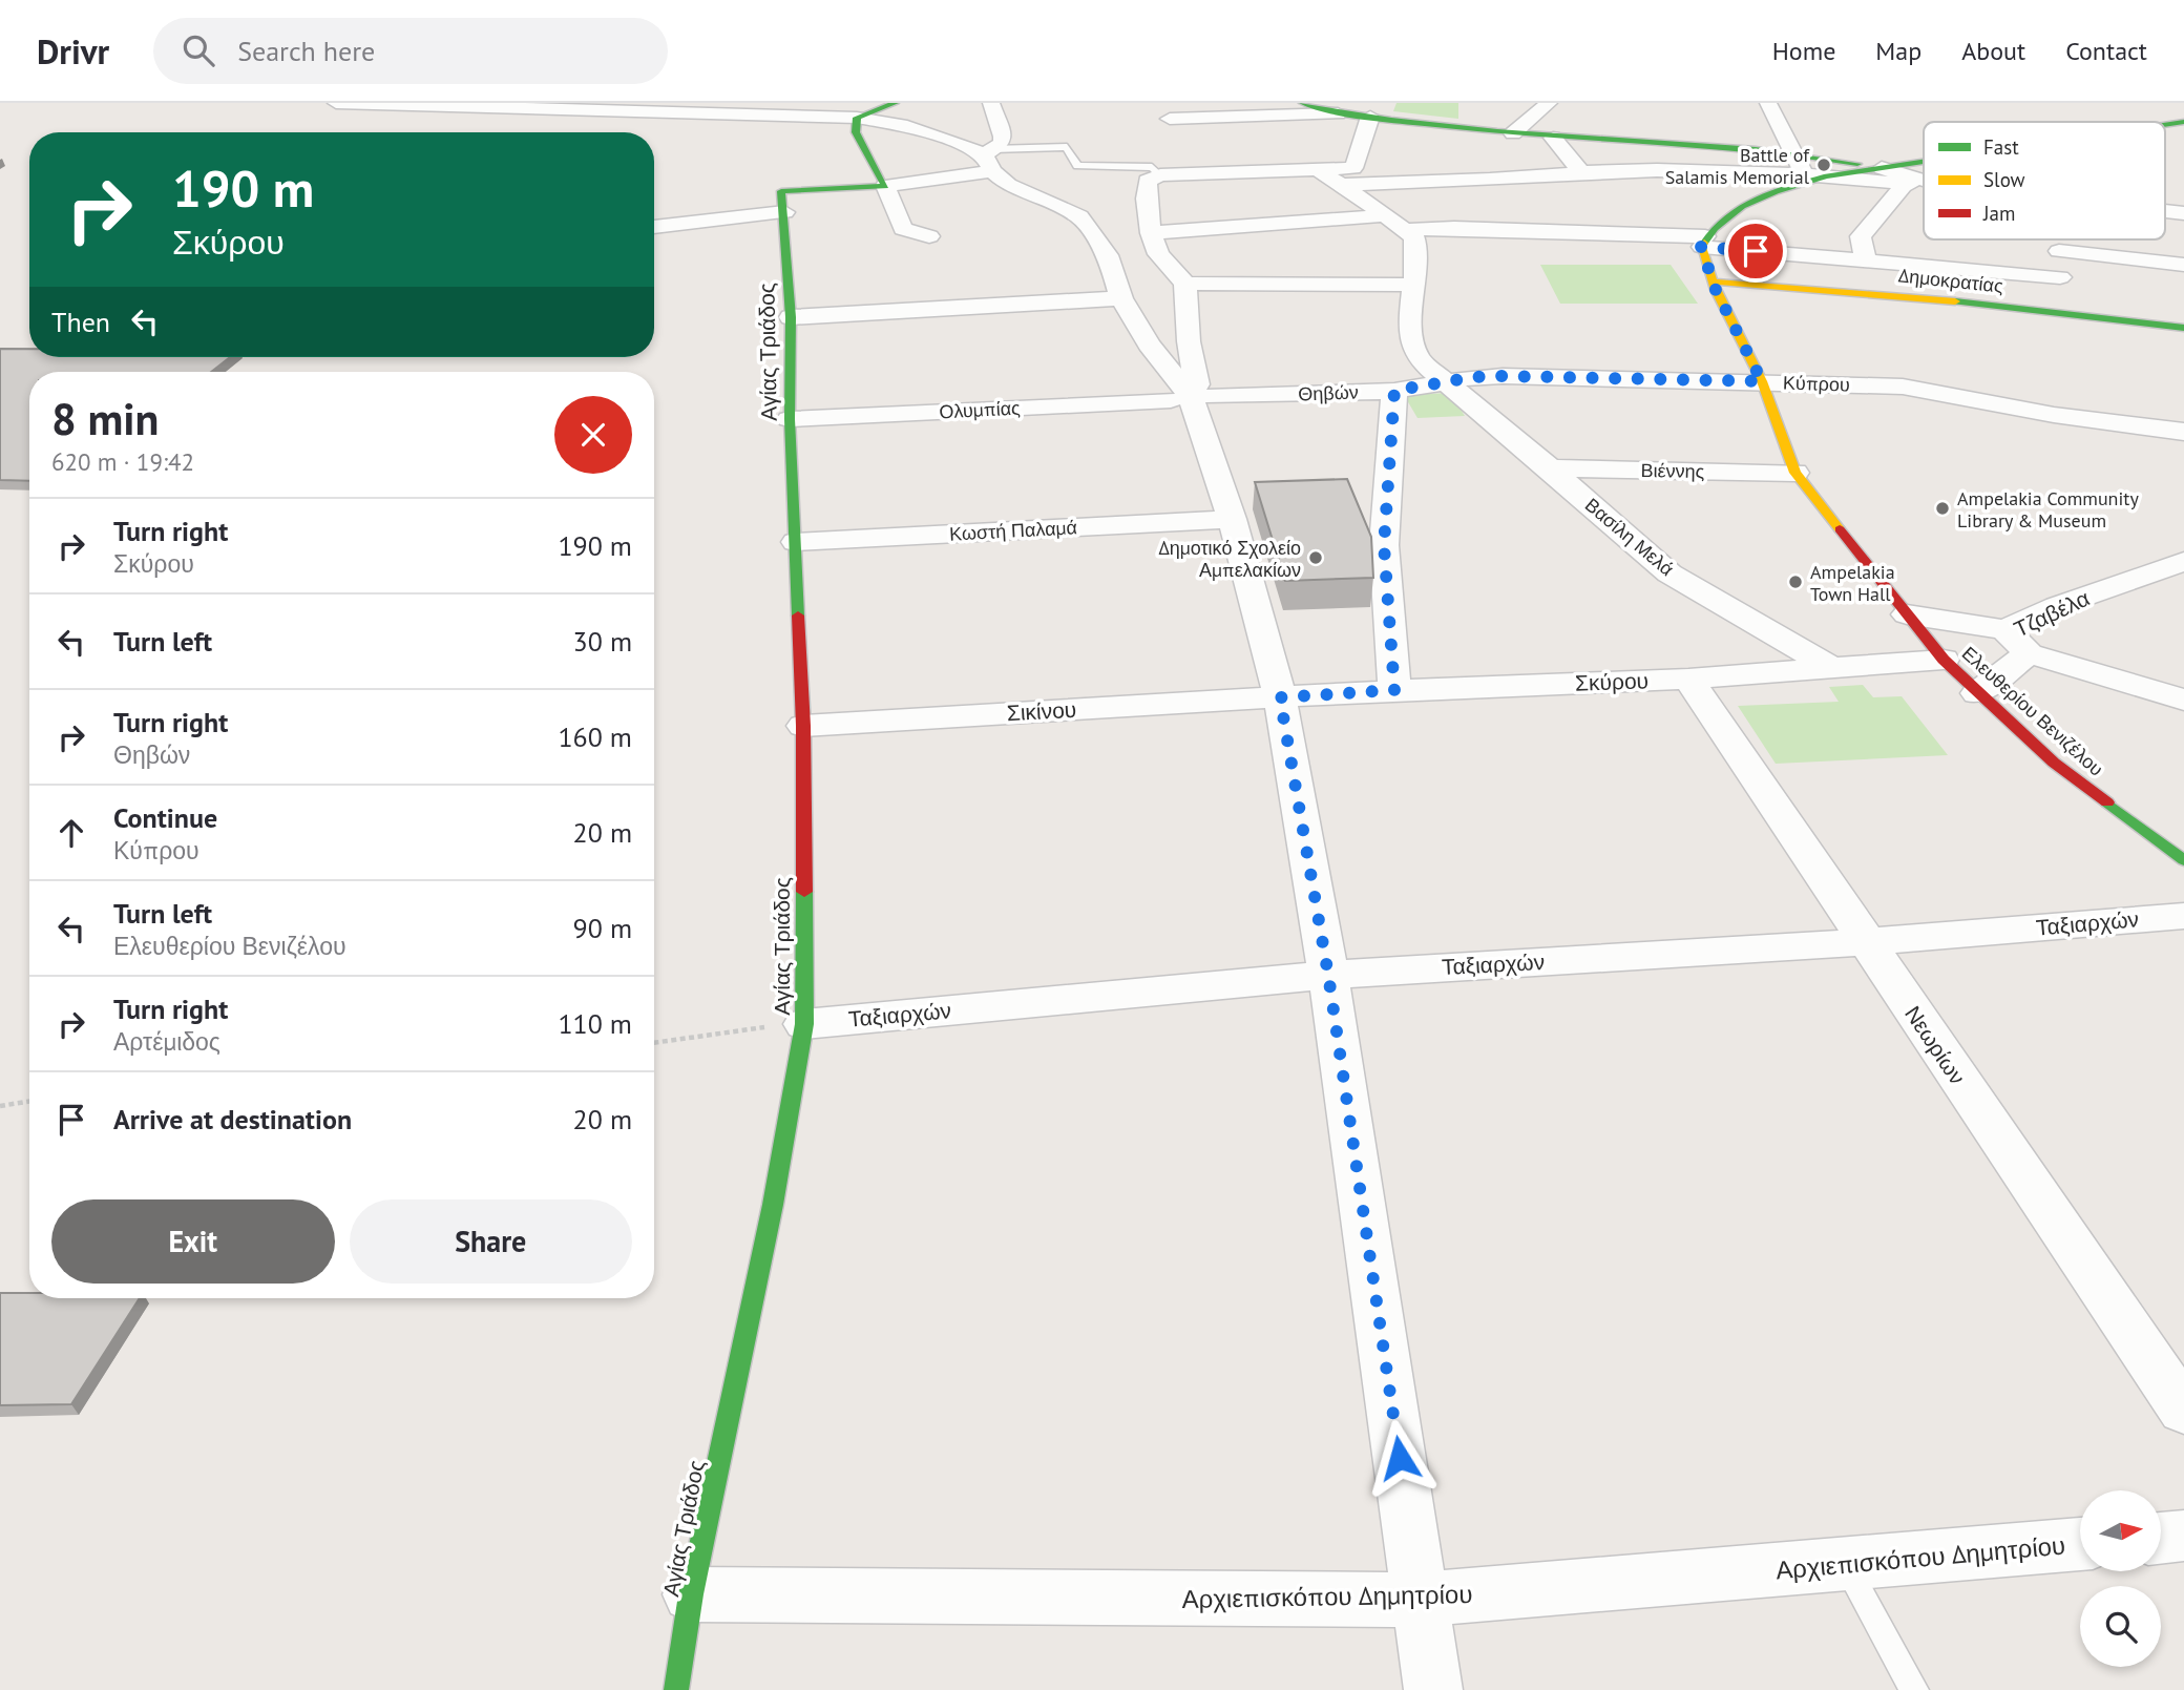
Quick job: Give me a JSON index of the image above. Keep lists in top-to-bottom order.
{
  "streets": {
    "street": [
      "Δημοκρατίας",
      "Αγίας Τριάδος",
      "Κύπρου",
      "Θηβών",
      "Ολυμπίας",
      "Βιέννης",
      "Κωστή Παλαμά",
      "Βασίλη Μελά",
      "Τζαβέλα",
      "Σκύρου",
      "Σικίνου",
      "Ελευθερίου Βενιζέλου",
      "Ταξιαρχών",
      "Νεωρίων",
      "Αρχιεπισκόπου Δημητρίου"
    ]
  },
  "crossings": [
    ["Δημοκρατίας", "Ελευθερίου Βενιζέλου"],
    ["Αγίας Τριάδος", "Ολυμπίας"],
    ["Αγίας Τριάδος", "Κωστή Παλαμά"],
    ["Αγίας Τριάδος", "Σικίνου"],
    ["Αγίας Τριάδος", "Ταξιαρχών"],
    ["Αγίας Τριάδος", "Αρχιεπισκόπου Δημητρίου"],
    ["Κύπρου", "Θηβών"],
    ["Κύπρου", "Βασίλη Μελά"],
    ["Κύπρου", "Ελευθερίου Βενιζέλου"],
    ["Θηβών", "Βασίλη Μελά"],
    ["Βιέννης", "Βασίλη Μελά"],
    ["Βιέννης", "Ελευθερίου Βενιζέλου"],
    ["Βασίλη Μελά", "Σκύρου"],
    ["Τζαβέλα", "Ελευθερίου Βενιζέλου"],
    ["Σκύρου", "Σικίνου"],
    ["Σκύρου", "Ελευθερίου Βενιζέλου"],
    ["Σκύρου", "Νεωρίων"],
    ["Ταξιαρχών", "Νεωρίων"]
  ],
  "places": [
    "Battle of Salamis Memorial",
    "Ampelakia Community Library & Museum",
    "Δημοτικό Σχολείο Αμπελακίων",
    "Ampelakia Town Hall"
  ],
  "legend": ["Fast", "Slow", "Jam"],
  "north": "right",
  "page": {
    "header": "Drivr",
    "search": "Search here",
    "nav": [
      "Home",
      "Map",
      "About",
      "Contact"
    ],
    "turn": ["190 m", "Σκύρου"],
    "then": "Then",
    "heading": ["8 min", "620 m · 19:42"],
    "list": [
      {
        "name": "Turn right",
        "note": "Σκύρου",
        "value": "190 m"
      },
      {
        "name": "Turn left",
        "value": "30 m"
      },
      {
        "name": "Turn right",
        "note": "Θηβών",
        "value": "160 m"
      },
      {
        "name": "Continue",
        "note": "Κύπρου",
        "value": "20 m"
      },
      {
        "name": "Turn left",
        "note": "Ελευθερίου Βενιζέλου",
        "value": "90 m"
      },
      {
        "name": "Turn right",
        "note": "Αρτέμιδος",
        "value": "110 m"
      },
      {
        "name": "Arrive at destination",
        "value": "20 m"
      }
    ],
    "buttons": ["Exit", "Share"]
  }
}
